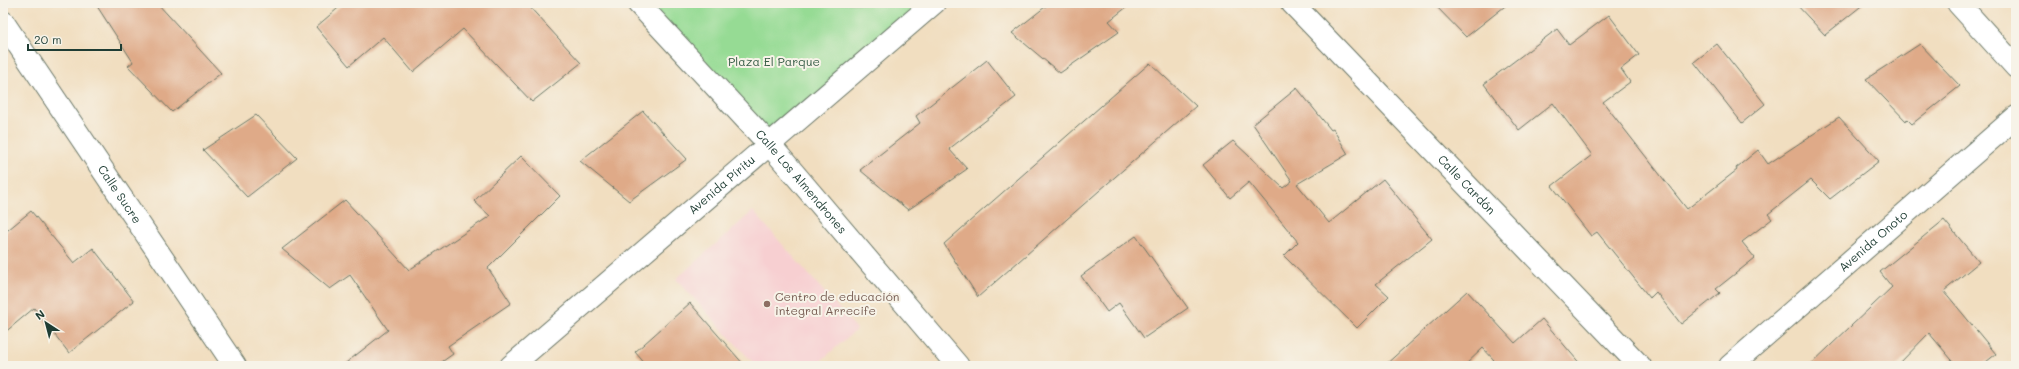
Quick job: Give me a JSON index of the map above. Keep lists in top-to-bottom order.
{
  "streets": {
    "street": [
      "Calle Los Almendrones",
      "Avenida Píritu",
      "Calle Cardón",
      "Calle Sucre",
      "Avenida Onoto"
    ]
  },
  "crossings": [
    ["Calle Los Almendrones", "Avenida Píritu"]
  ],
  "parks": ["Plaza El Parque"],
  "places": ["Centro de educación integral Arrecife"],
  "scale_bar": "20 m",
  "north": "top left"
}
